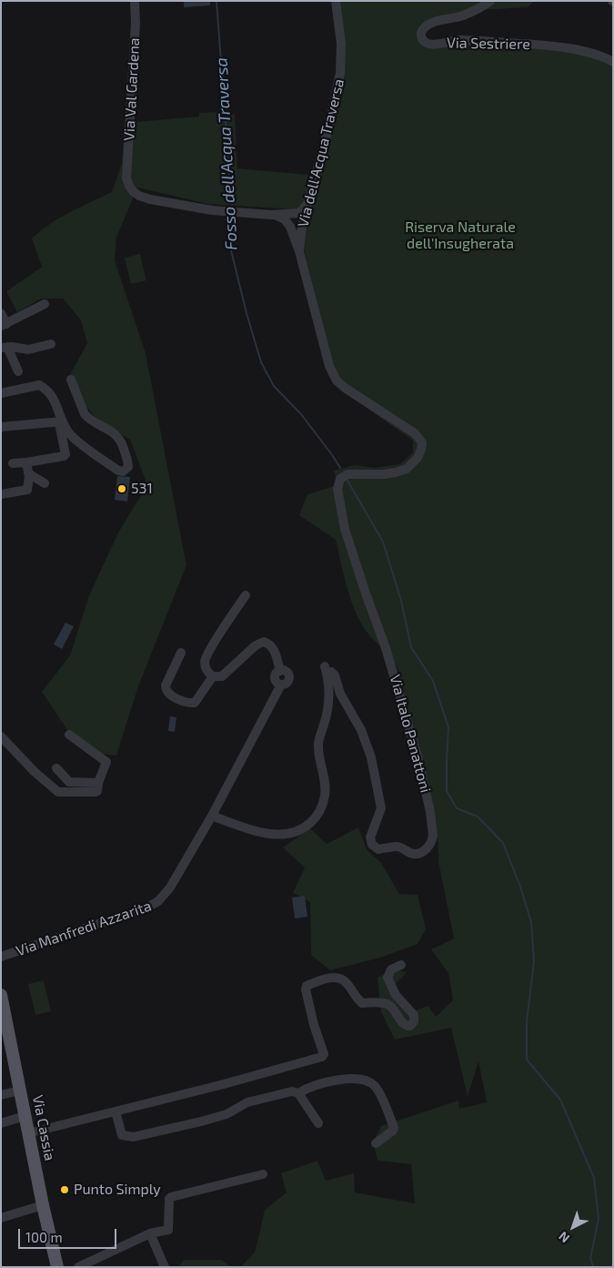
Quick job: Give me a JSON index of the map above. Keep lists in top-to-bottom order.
{
  "streets": {
    "main road": ["Via Cassia"],
    "street": [
      "Via Sestriere",
      "Via Val Gardena",
      "Via dell'Acqua Traversa",
      "Via Italo Panattoni",
      "Via Manfredi Azzarita"
    ]
  },
  "crossings": [
    ["Via Val Gardena", "Via dell'Acqua Traversa"],
    ["Via dell'Acqua Traversa", "Via Italo Panattoni"],
    ["Via Italo Panattoni", "Via Manfredi Azzarita"]
  ],
  "water": ["Fosso dell'Acqua Traversa"],
  "parks": ["Riserva Naturale dell'Insugherata"],
  "places": ["531", "Punto Simply"],
  "scale_bar": "100 m",
  "north": "bottom left"
}
